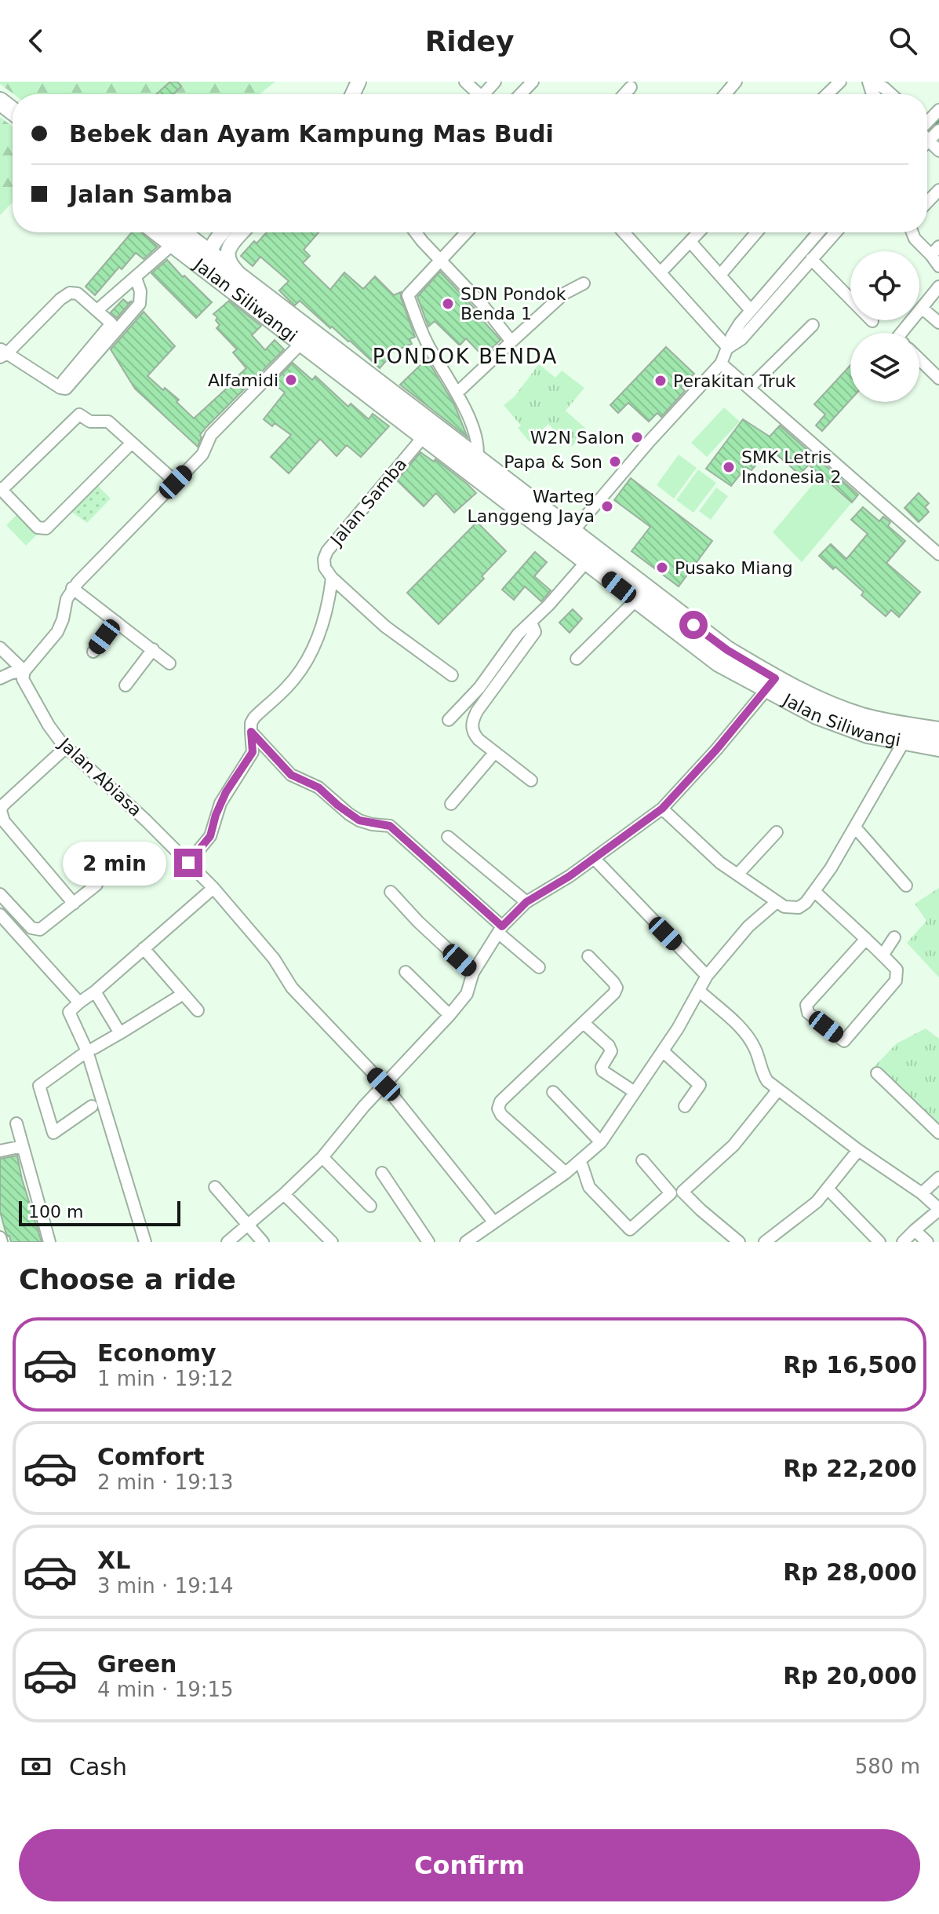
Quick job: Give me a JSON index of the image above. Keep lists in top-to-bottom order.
{
  "streets": {
    "main road": ["Jalan Siliwangi"],
    "street": ["Jalan Samba", "Jalan Abiasa"]
  },
  "crossings": [
    ["Jalan Siliwangi", "Jalan Samba"],
    ["Jalan Samba", "Jalan Abiasa"]
  ],
  "districts": ["PONDOK BENDA"],
  "places": [
    "SDN Pondok Benda 1",
    "Alfamidi",
    "Perakitan Truk",
    "W2N Salon",
    "Papa & Son",
    "SMK Letris Indonesia 2",
    "Warteg Langgeng Jaya",
    "Pusako Miang"
  ],
  "scale_bar": "100 m",
  "page": {
    "header": "Ridey",
    "banner": ["Bebek dan Ayam Kampung Mas Budi", "Jalan Samba"],
    "bubble": "2 min",
    "scale": "100 m",
    "heading": "Choose a ride",
    "list": [
      {
        "name": "Economy",
        "note": "1 min · 19:12",
        "value": "Rp 16,500"
      },
      {
        "name": "Comfort",
        "note": "2 min · 19:13",
        "value": "Rp 22,200"
      },
      {
        "name": "XL",
        "note": "3 min · 19:14",
        "value": "Rp 28,000"
      },
      {
        "name": "Green",
        "note": "4 min · 19:15",
        "value": "Rp 20,000"
      }
    ],
    "pay": ["Cash", "580 m"],
    "buttons": "Confirm"
  }
}
